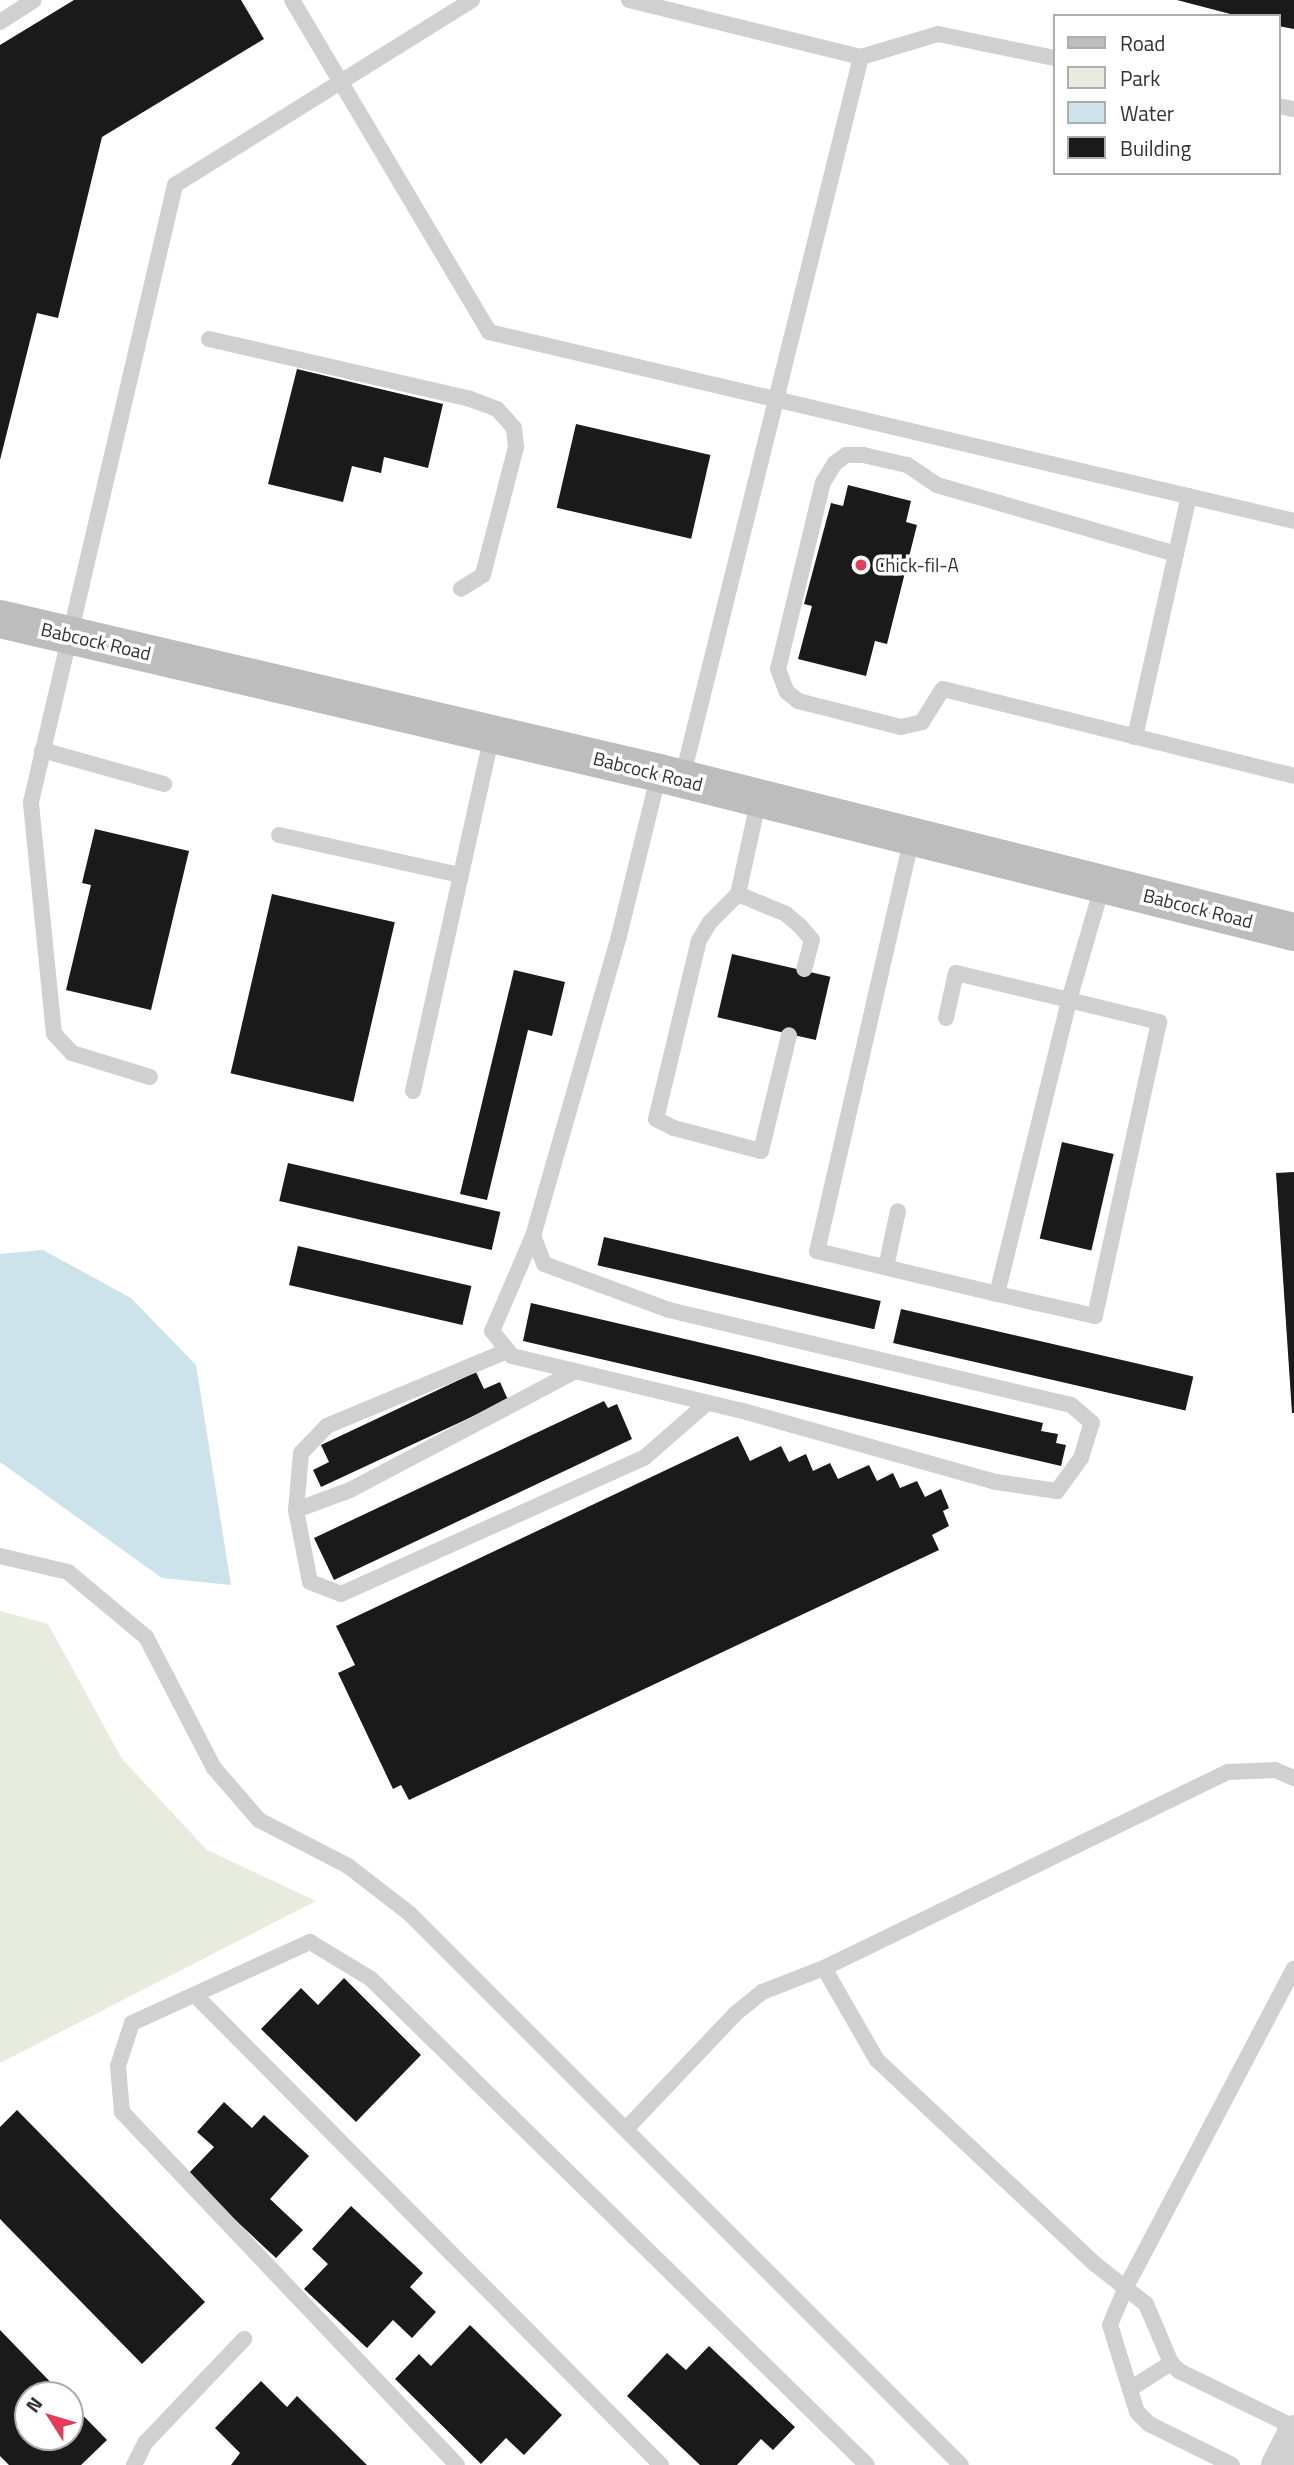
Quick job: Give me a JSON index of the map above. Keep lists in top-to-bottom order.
{
  "streets": {
    "main road": ["Babcock Road"]
  },
  "places": ["Chick-fil-A"],
  "legend": [
    "Road",
    "Park",
    "Water",
    "Building"
  ],
  "north": "top left"
}
